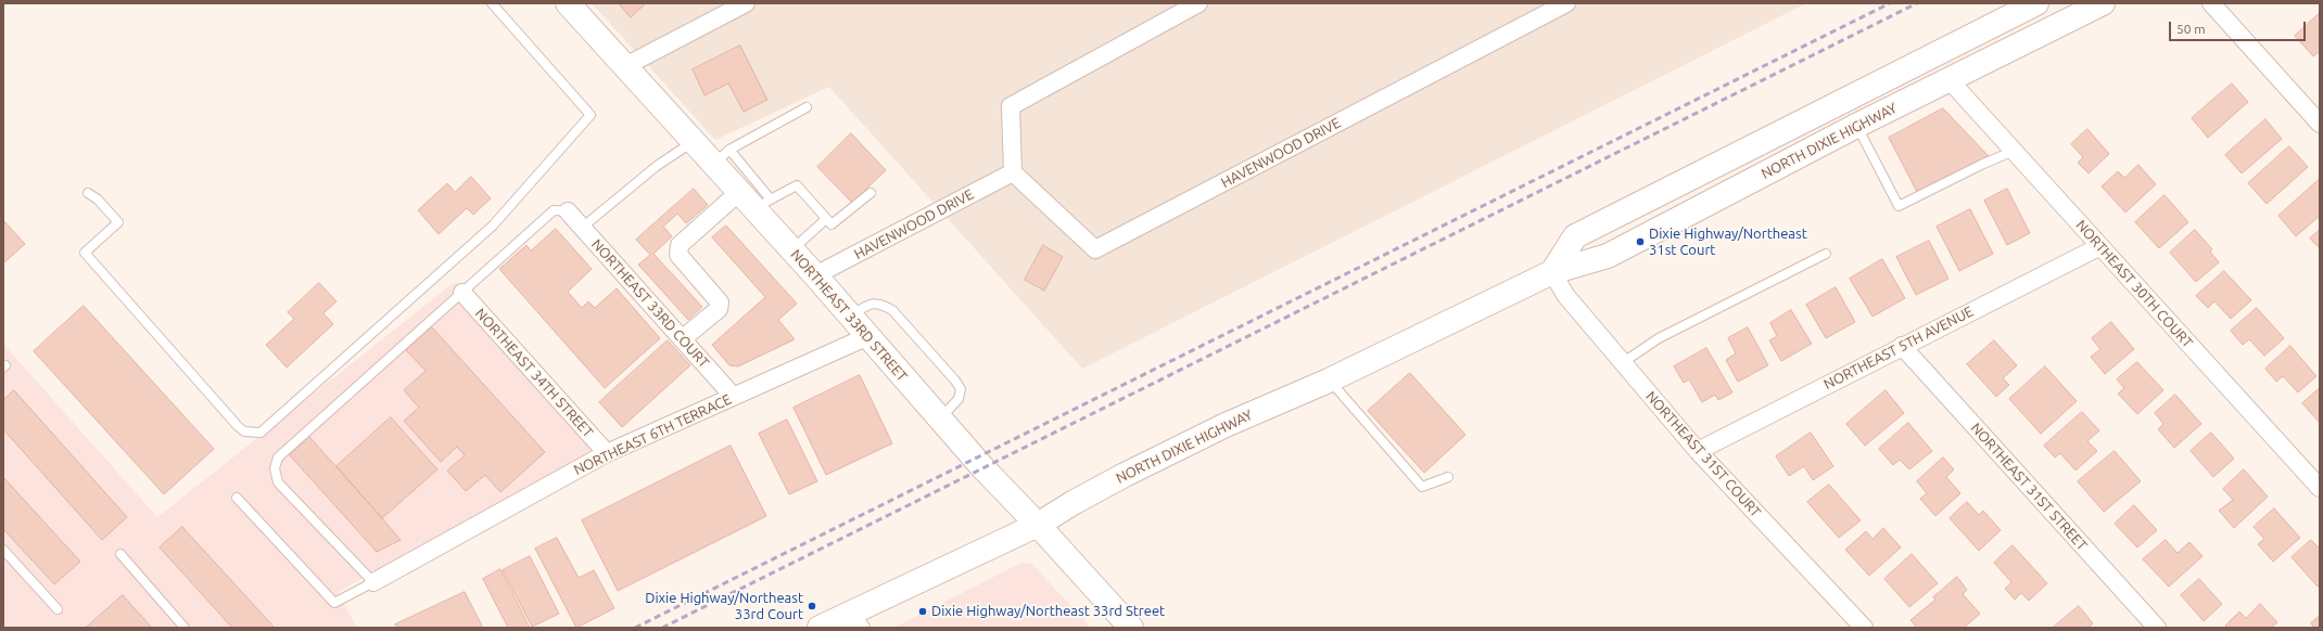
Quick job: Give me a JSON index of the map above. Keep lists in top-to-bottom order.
{
  "streets": {
    "main road": ["NORTH DIXIE HIGHWAY", "NORTHEAST 33RD STREET"],
    "street": [
      "HAVENWOOD DRIVE",
      "NORTHEAST 30TH COURT",
      "NORTHEAST 33RD COURT",
      "NORTHEAST 5TH AVENUE",
      "NORTHEAST 34TH STREET",
      "NORTHEAST 6TH TERRACE",
      "NORTHEAST 31ST COURT",
      "NORTHEAST 31ST STREET"
    ]
  },
  "crossings": [
    ["NORTH DIXIE HIGHWAY", "NORTHEAST 30TH COURT"],
    ["NORTH DIXIE HIGHWAY", "NORTHEAST 33RD STREET"],
    ["NORTH DIXIE HIGHWAY", "NORTHEAST 31ST COURT"],
    ["HAVENWOOD DRIVE", "NORTHEAST 33RD STREET"],
    ["NORTHEAST 30TH COURT", "NORTHEAST 5TH AVENUE"],
    ["NORTHEAST 33RD COURT", "NORTHEAST 6TH TERRACE"],
    ["NORTHEAST 33RD STREET", "NORTHEAST 6TH TERRACE"],
    ["NORTHEAST 5TH AVENUE", "NORTHEAST 31ST COURT"],
    ["NORTHEAST 5TH AVENUE", "NORTHEAST 31ST STREET"],
    ["NORTHEAST 34TH STREET", "NORTHEAST 6TH TERRACE"]
  ],
  "places": ["Dixie Highway/Northeast 31st Court", "Dixie Highway/Northeast 33rd Court", "Dixie Highway/Northeast 33rd Street"],
  "scale_bar": "50 m"
}
